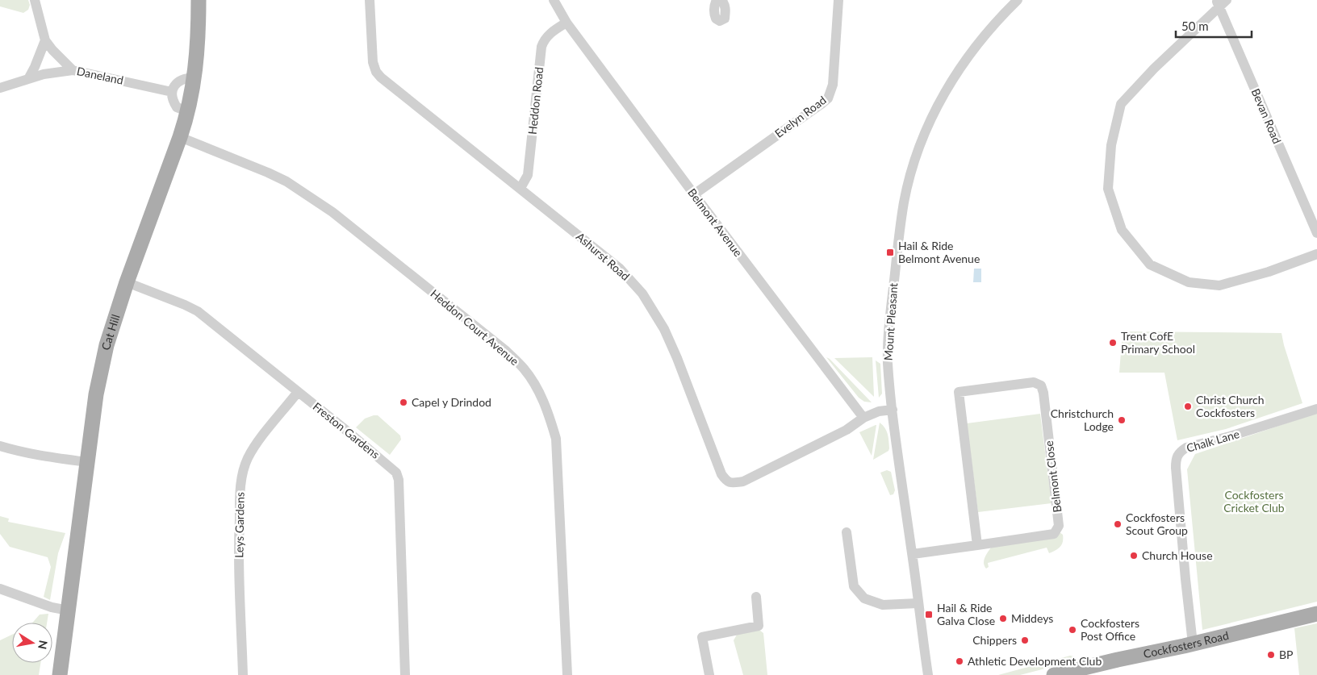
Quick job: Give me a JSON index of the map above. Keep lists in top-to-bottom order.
{
  "streets": {
    "main road": ["Cat Hill", "Cockfosters Road"],
    "street": [
      "Daneland",
      "Heddon Road",
      "Bevan Road",
      "Evelyn Road",
      "Belmont Avenue",
      "Ashurst Road",
      "Mount Pleasant",
      "Heddon Court Avenue",
      "Freston Gardens",
      "Chalk Lane",
      "Belmont Close",
      "Leys Gardens"
    ]
  },
  "crossings": [
    ["Heddon Road", "Belmont Avenue"],
    ["Heddon Road", "Ashurst Road"],
    ["Evelyn Road", "Belmont Avenue"],
    ["Belmont Avenue", "Ashurst Road"],
    ["Mount Pleasant", "Belmont Close"],
    ["Heddon Court Avenue", "Cat Hill"],
    ["Cat Hill", "Freston Gardens"],
    ["Freston Gardens", "Leys Gardens"],
    ["Chalk Lane", "Cockfosters Road"]
  ],
  "parks": ["Cockfosters Cricket Club"],
  "places": {
    "transit": ["Hail & Ride Belmont Avenue", "Hail & Ride Galva Close"],
    "other": [
      "Trent CofE Primary School",
      "Capel y Drindod",
      "Christ Church Cockfosters",
      "Christchurch Lodge",
      "Cockfosters Scout Group",
      "Church House",
      "Middeys",
      "Cockfosters Post Office",
      "Chippers",
      "BP",
      "Athletic Development Club"
    ]
  },
  "scale_bar": "50 m",
  "north": "right"
}
